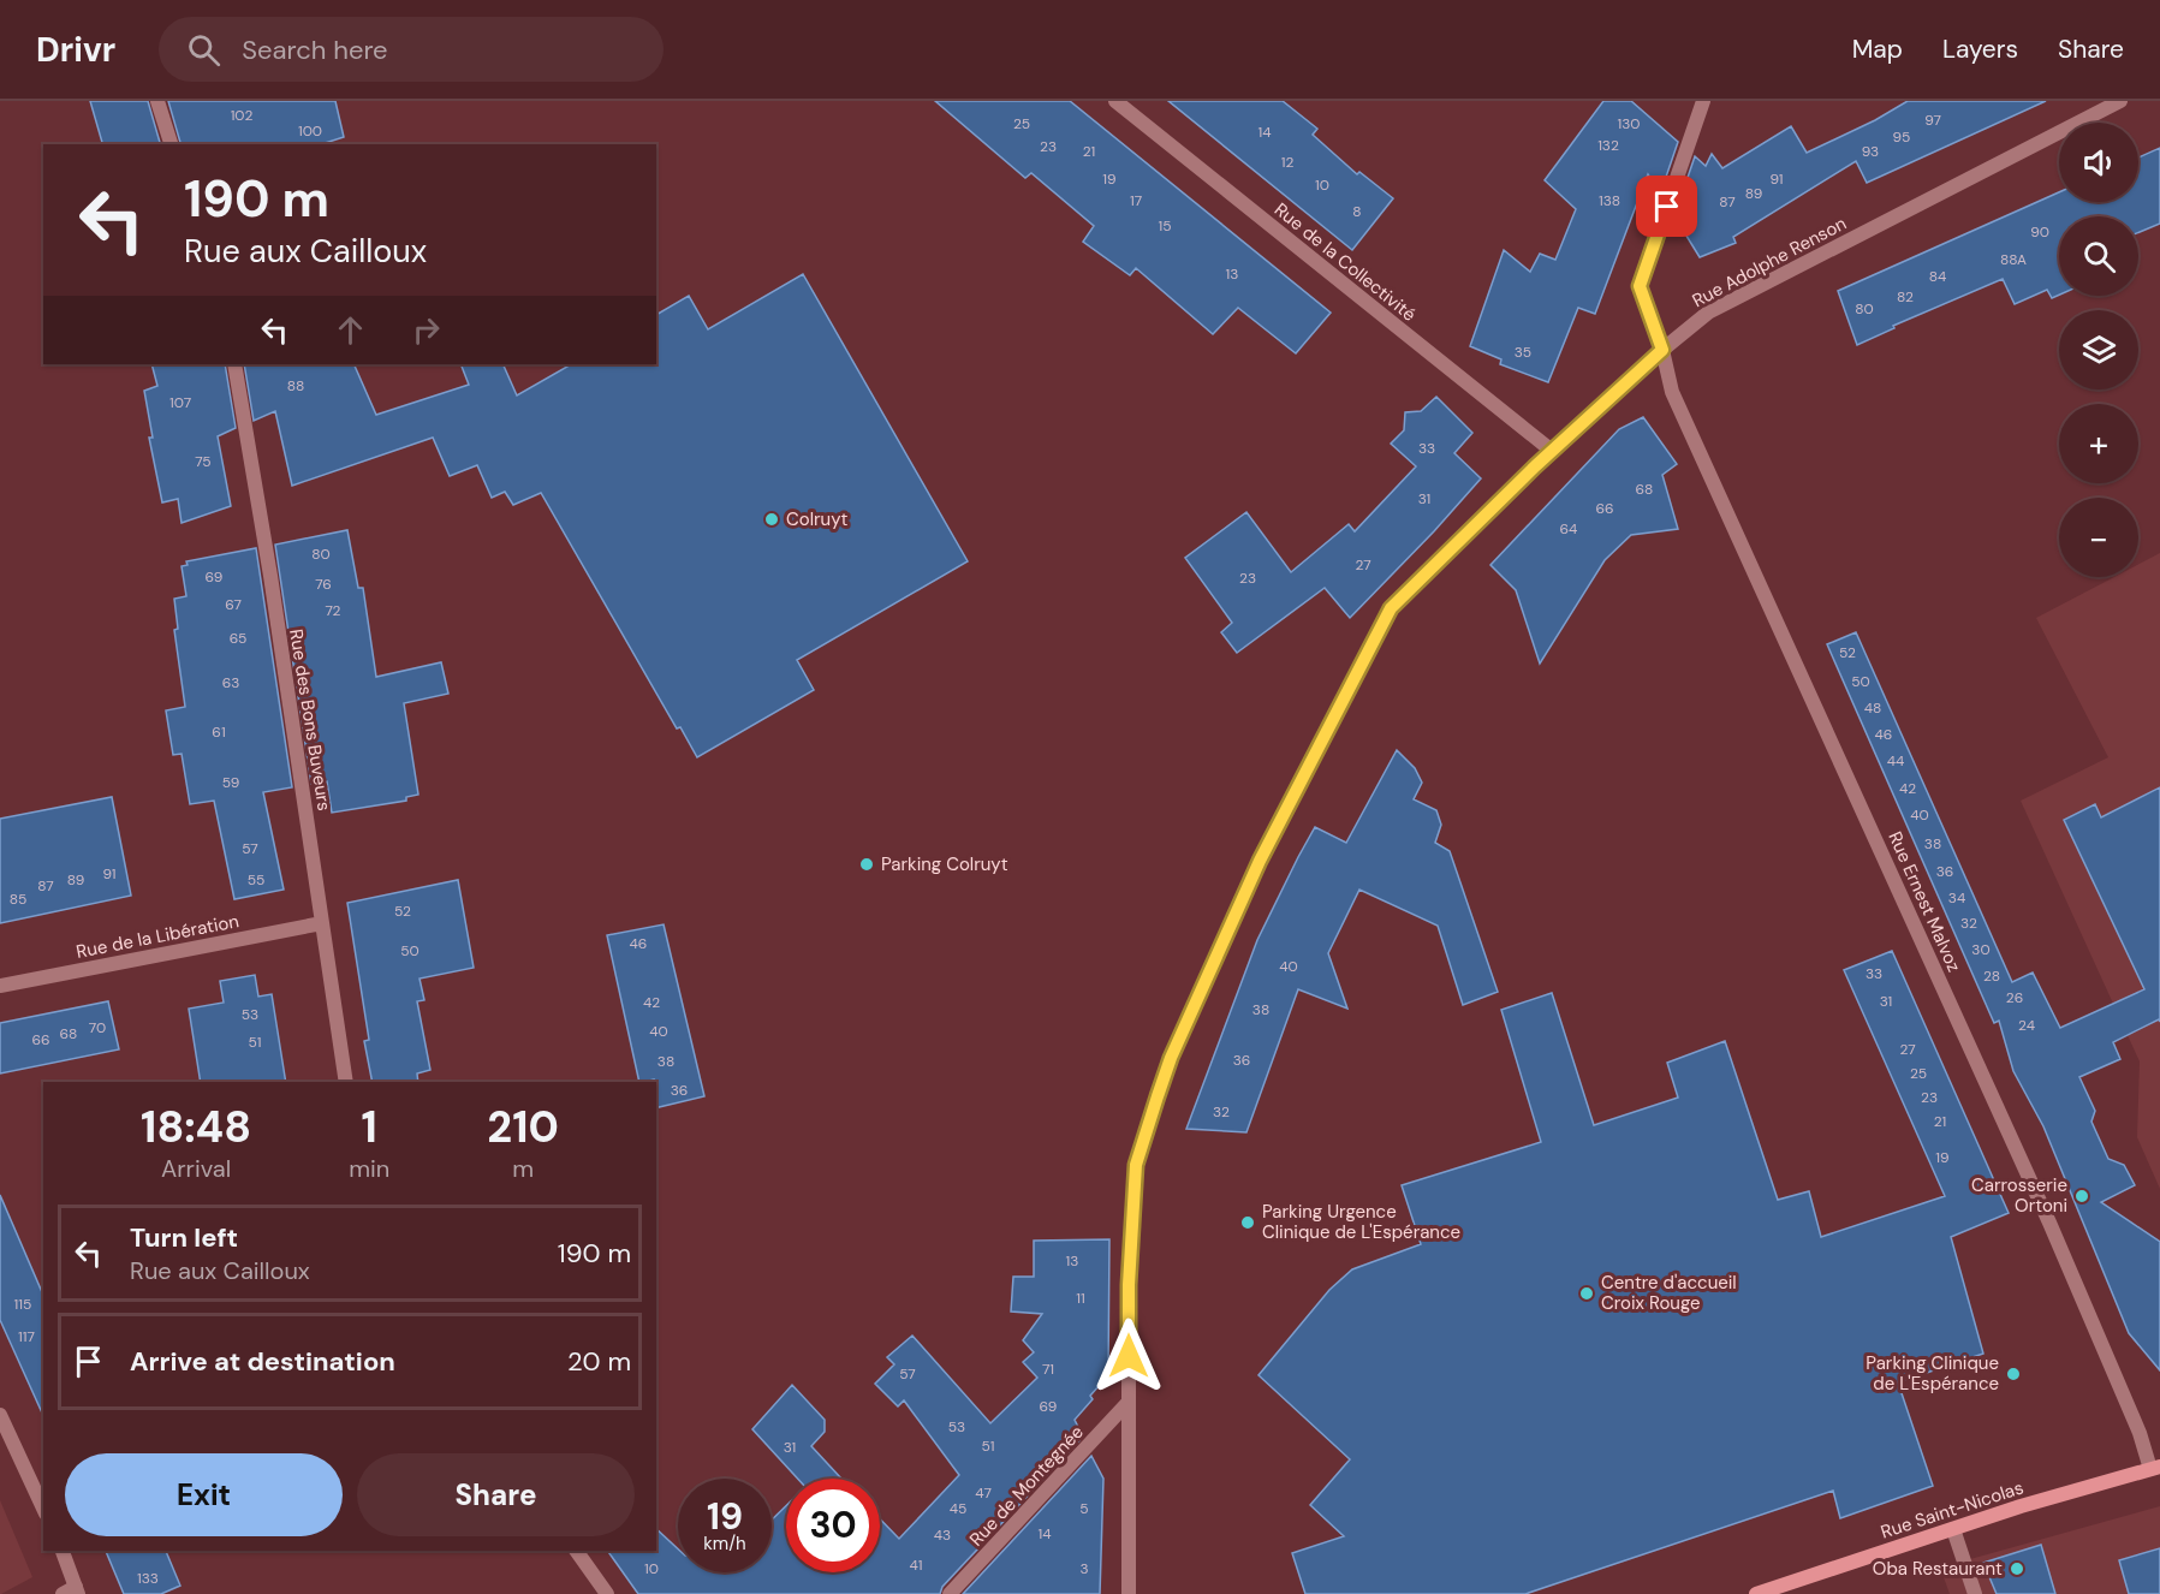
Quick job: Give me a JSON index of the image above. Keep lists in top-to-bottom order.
{
  "streets": {
    "street": [
      "Rue de la Collectivité",
      "Rue Adolphe Renson",
      "Rue des Bons Buveurs",
      "Rue Ernest Malvoz",
      "Rue de la Libération",
      "Rue de Montegnée",
      "Rue Saint-Nicolas"
    ]
  },
  "crossings": [
    ["Rue de la Collectivité", "Rue Adolphe Renson"],
    ["Rue Adolphe Renson", "Rue Ernest Malvoz"],
    ["Rue Adolphe Renson", "Rue de Montegnée"],
    ["Rue des Bons Buveurs", "Rue de la Libération"],
    ["Rue Ernest Malvoz", "Rue Saint-Nicolas"]
  ],
  "places": [
    "Colruyt",
    "Parking Colruyt",
    "Carrosserie Ortoni",
    "Parking Urgence Clinique de L'Espérance",
    "Centre d'accueil Croix Rouge",
    "Parking Clinique de L'Espérance",
    "Oba Restaurant"
  ],
  "house_numbers": [
    "102",
    "97",
    "25",
    "130",
    "100",
    "14",
    "95",
    "132",
    "23",
    "21",
    "93",
    "12",
    "19",
    "91",
    "10",
    "89",
    "17",
    "138",
    "87",
    "8",
    "15",
    "90",
    "88A",
    "13",
    "84",
    "82",
    "80",
    "35",
    "88",
    "107",
    "33",
    "75",
    "68",
    "31",
    "66",
    "64",
    "80",
    "27",
    "69",
    "23",
    "76",
    "67",
    "72",
    "65",
    "52",
    "50",
    "63",
    "48",
    "61",
    "46",
    "44",
    "59",
    "42",
    "40",
    "38",
    "57",
    "36",
    "91",
    "89",
    "55",
    "87",
    "34",
    "85",
    "52",
    "32",
    "46",
    "30",
    "50",
    "40",
    "33",
    "28",
    "26",
    "31",
    "42",
    "38",
    "53",
    "24",
    "70",
    "40",
    "68",
    "66",
    "51",
    "27",
    "36",
    "38",
    "25",
    "36",
    "23",
    "32",
    "21",
    "19",
    "13",
    "11",
    "115",
    "117",
    "71",
    "57",
    "69",
    "53",
    "51",
    "31",
    "47",
    "45",
    "5",
    "14",
    "43",
    "41",
    "10",
    "3",
    "133"
  ],
  "page": {
    "header": "Drivr",
    "search": "Search here",
    "nav": ["Map", "Layers", "Share"],
    "map_buttons": ["+", "−"],
    "turn": ["190 m", "Rue aux Cailloux"],
    "eta": [
      "18:48",
      "Arrival",
      "1",
      "min",
      "210",
      "m"
    ],
    "list": [
      {
        "name": "Turn left",
        "note": "Rue aux Cailloux",
        "value": "190 m"
      },
      {
        "name": "Arrive at destination",
        "value": "20 m"
      }
    ],
    "buttons": ["Exit", "Share"],
    "speed": "19 km/h",
    "limit": "30"
  }
}
